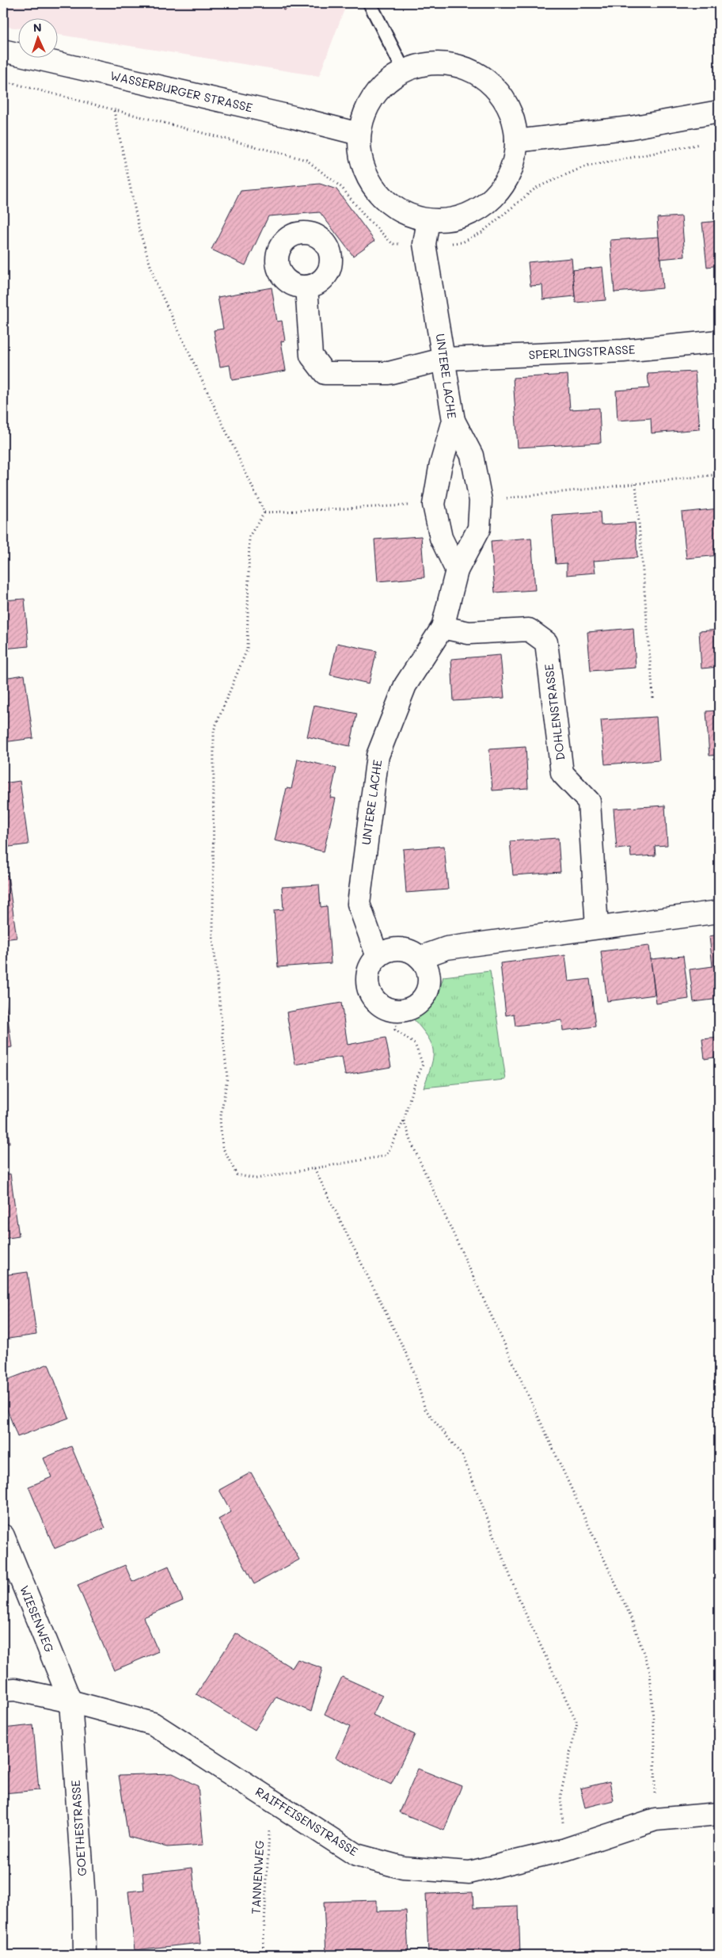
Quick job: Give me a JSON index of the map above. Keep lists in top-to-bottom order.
{
  "streets": {
    "street": [
      "WASSERBURGER STRASSE",
      "SPERLINGSTRASSE",
      "UNTERE LACHE",
      "DOHLENSTRASSE",
      "WIESENWEG",
      "RAIFFEISENSTRASSE",
      "GOETHESTRASSE"
    ],
    "path": ["TANNENWEG"]
  },
  "crossings": [
    ["SPERLINGSTRASSE", "UNTERE LACHE"],
    ["UNTERE LACHE", "DOHLENSTRASSE"],
    ["WIESENWEG", "RAIFFEISENSTRASSE"],
    ["WIESENWEG", "GOETHESTRASSE"],
    ["RAIFFEISENSTRASSE", "GOETHESTRASSE"],
    ["RAIFFEISENSTRASSE", "TANNENWEG"]
  ],
  "north": "top"
}
